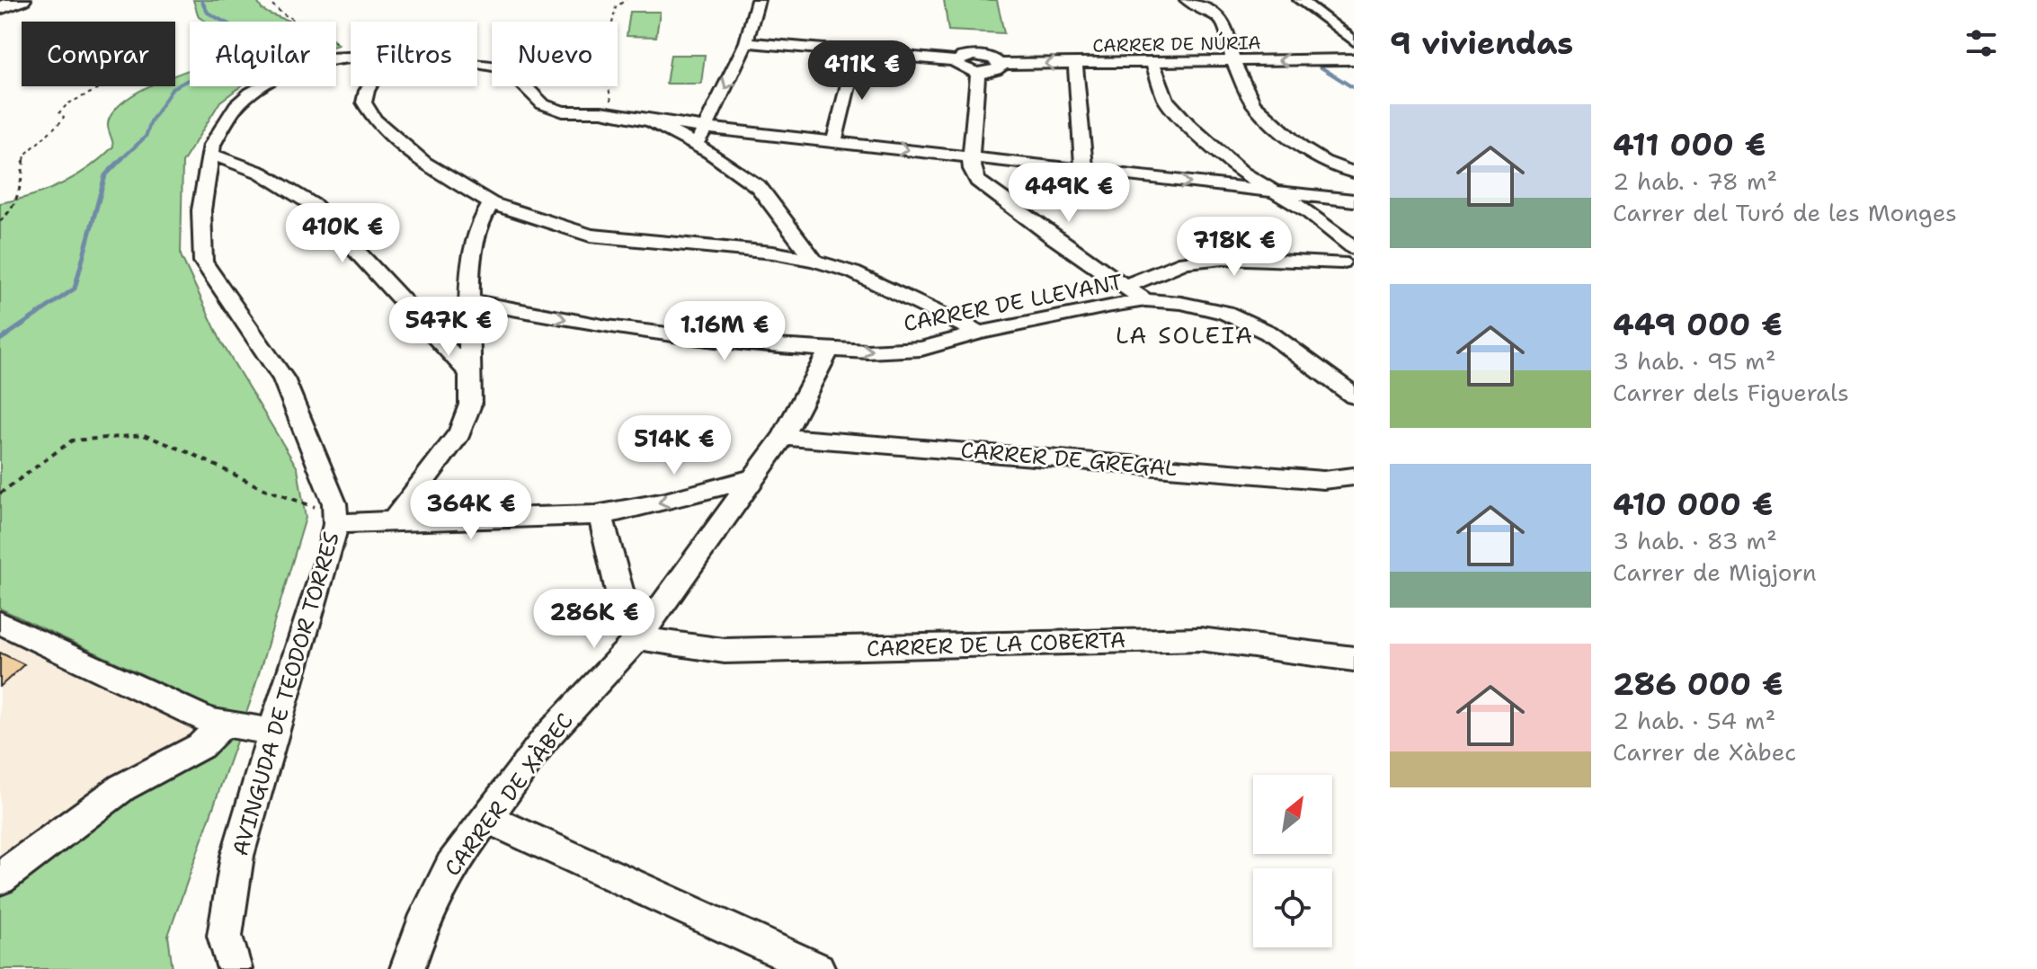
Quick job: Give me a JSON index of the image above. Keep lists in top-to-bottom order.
{
  "streets": {
    "street": [
      "CARRER DE NÚRIA",
      "CARRER DE LLEVANT",
      "CARRER DE GREGAL",
      "CARRER DE LA COBERTA",
      "AVINGUDA DE TEODOR TORRES",
      "CARRER DE XÀBEC"
    ]
  },
  "crossings": [
    ["CARRER DE LLEVANT", "CARRER DE XÀBEC"],
    ["CARRER DE GREGAL", "CARRER DE XÀBEC"],
    ["CARRER DE LA COBERTA", "CARRER DE XÀBEC"]
  ],
  "districts": ["LA SOLEIA"],
  "north": "top right",
  "page": {
    "heading": "9 viviendas",
    "chip": [
      "Comprar",
      "Alquilar",
      "Filtros",
      "Nuevo"
    ],
    "price": [
      "411K €",
      "449K €",
      "410K €",
      "718K €",
      "547K €",
      "1.16M €",
      "514K €",
      "364K €",
      "286K €"
    ],
    "list": [
      {
        "name": "411 000 €",
        "note": "2 hab. · 78 m² · Carrer del Turó de les Monges"
      },
      {
        "name": "449 000 €",
        "note": "3 hab. · 95 m² · Carrer dels Figuerals"
      },
      {
        "name": "410 000 €",
        "note": "3 hab. · 83 m² · Carrer de Migjorn"
      },
      {
        "name": "286 000 €",
        "note": "2 hab. · 54 m² · Carrer de Xàbec"
      }
    ]
  }
}
